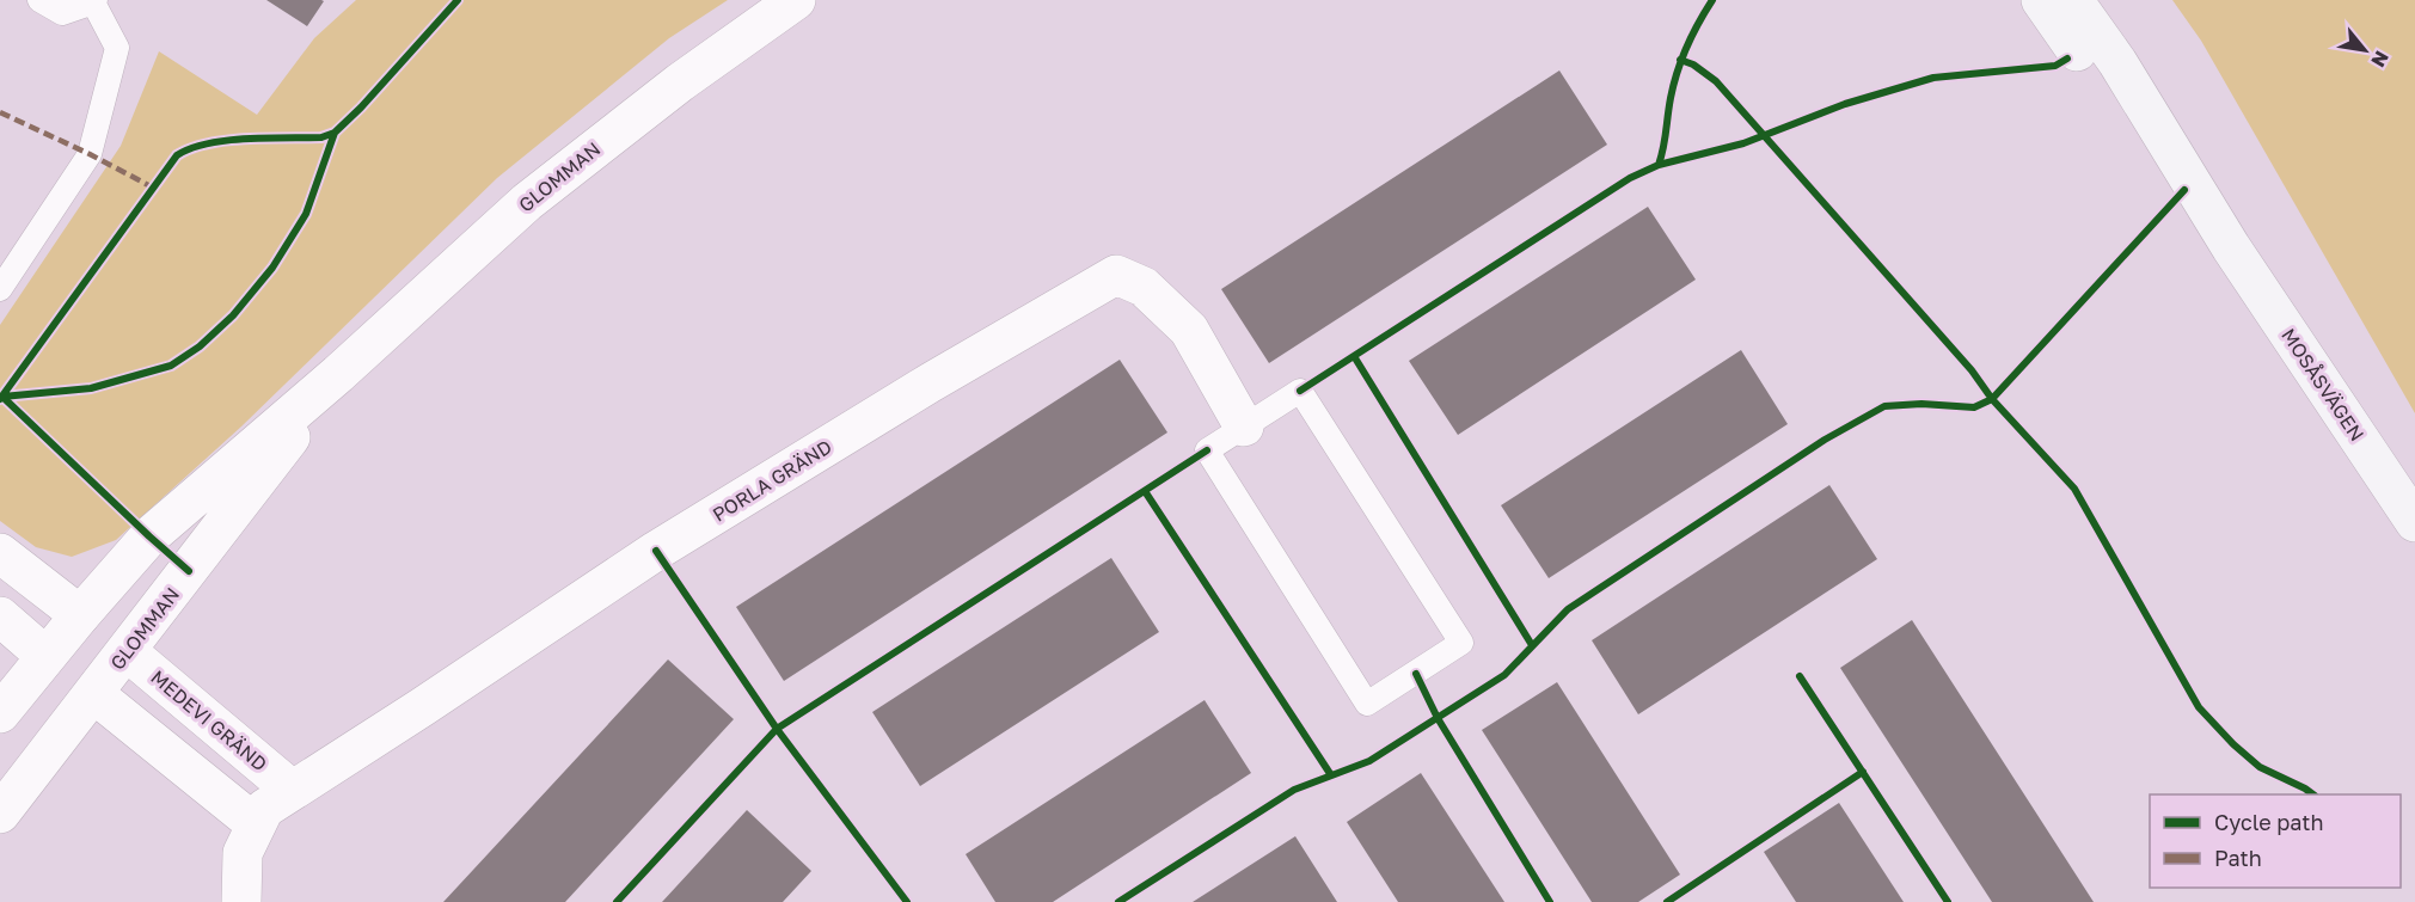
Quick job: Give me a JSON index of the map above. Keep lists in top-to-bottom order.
{
  "streets": {
    "main road": ["MOSÅSVÄGEN"],
    "street": ["GLOMMAN", "PORLA GRÄND", "MEDEVI GRÄND"]
  },
  "crossings": [
    ["GLOMMAN", "MEDEVI GRÄND"],
    ["PORLA GRÄND", "MEDEVI GRÄND"]
  ],
  "legend": ["Cycle path", "Path"],
  "north": "bottom right"
}
